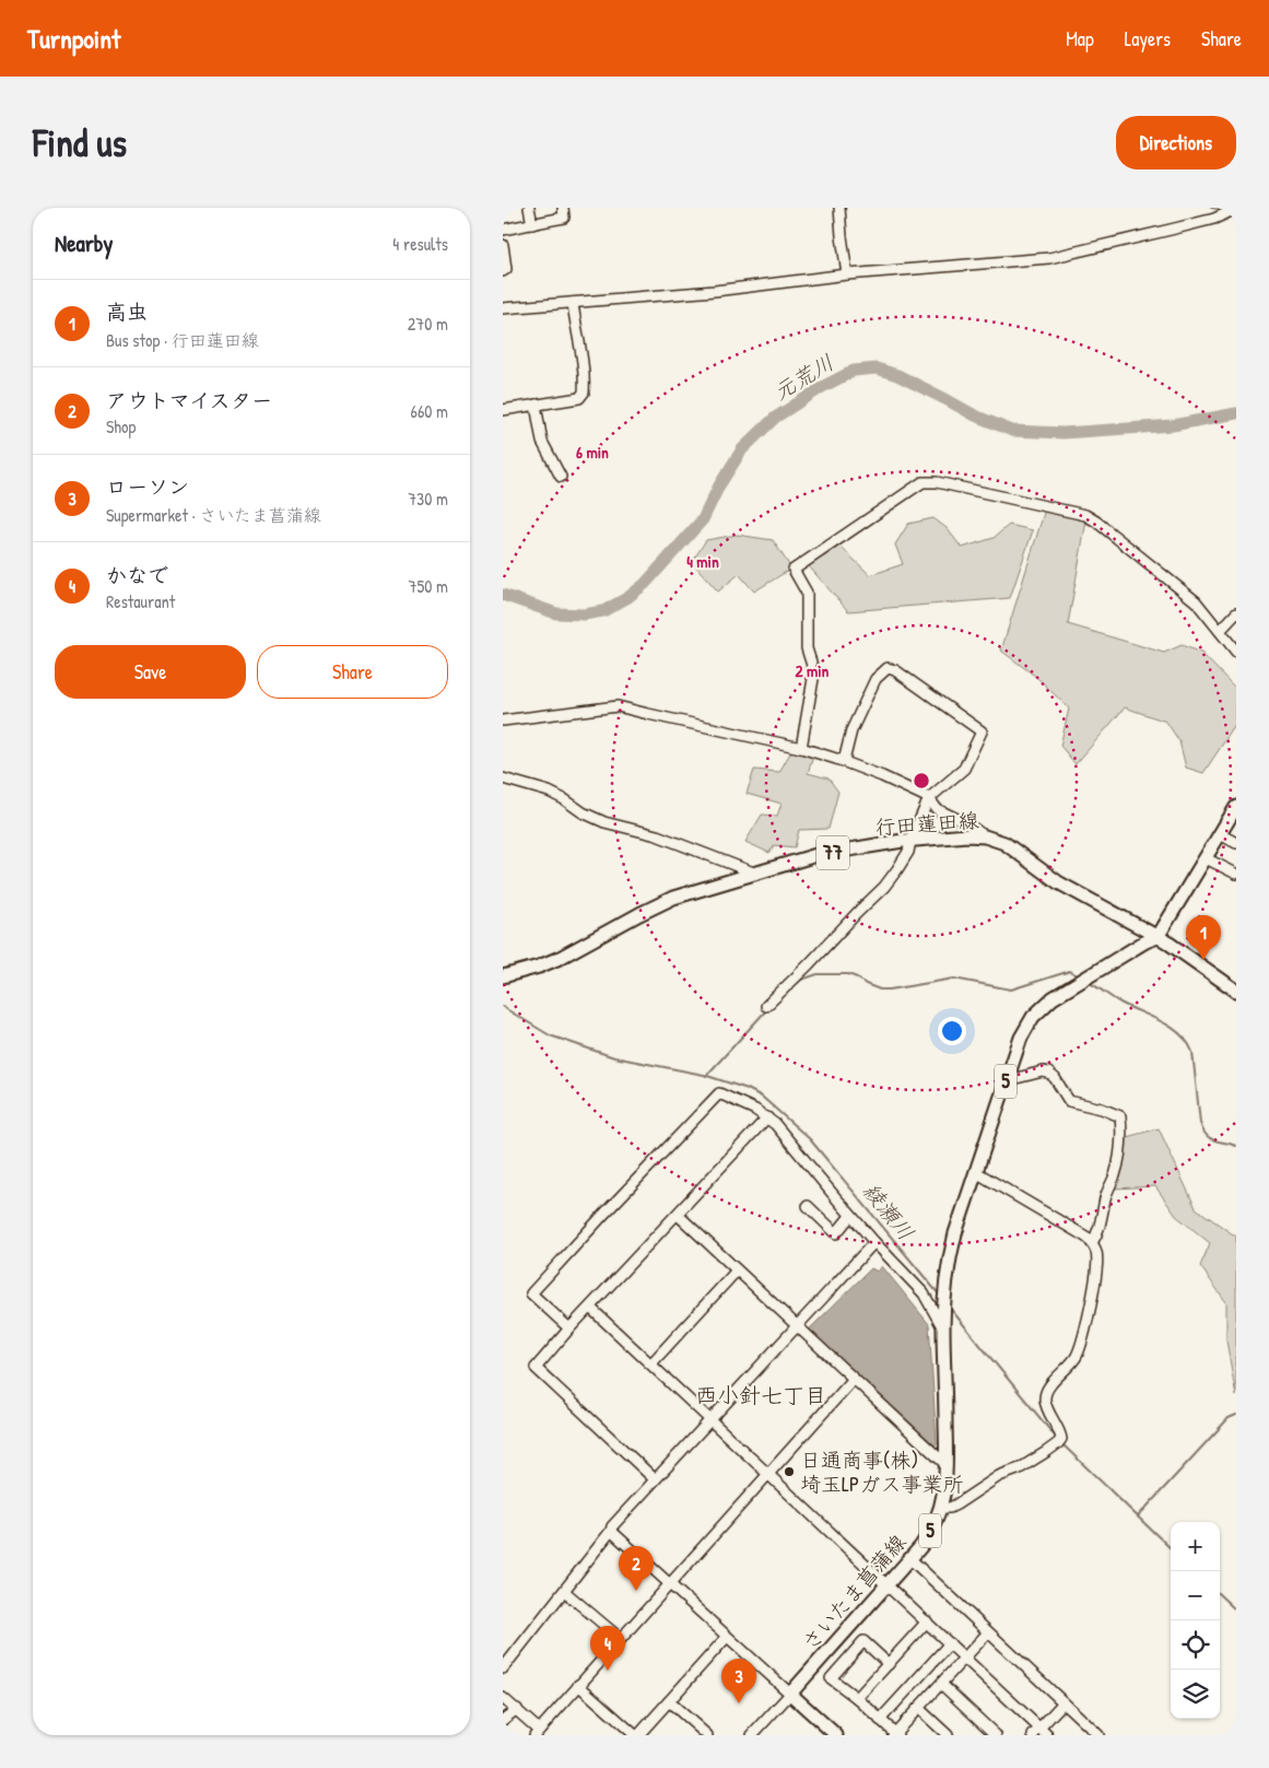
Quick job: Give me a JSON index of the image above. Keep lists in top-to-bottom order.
{
  "streets": {
    "main road": [
      "行田蓮田線",
      "77",
      "5",
      "さいたま菖蒲線"
    ]
  },
  "crossings": [
    ["行田蓮田線", "5"],
    ["5", "さいたま菖蒲線"]
  ],
  "districts": ["西小針七丁目"],
  "water": ["元荒川", "綾瀬川"],
  "places": ["日通商事(株) 埼玉LPガス事業所"],
  "page": {
    "header": "Turnpoint",
    "nav": ["Map", "Layers", "Share"],
    "buttons": [
      "Directions",
      ["Save", "Share"]
    ],
    "title": "Find us",
    "heading": ["Nearby", "4 results"],
    "list": [
      {
        "mark": "1",
        "name": "高虫",
        "note": "Bus stop · 行田蓮田線",
        "value": "270 m"
      },
      {
        "mark": "2",
        "name": "アウトマイスター",
        "note": "Shop",
        "value": "660 m"
      },
      {
        "mark": "3",
        "name": "ローソン",
        "note": "Supermarket · さいたま菖蒲線",
        "value": "730 m"
      },
      {
        "mark": "4",
        "name": "かなで",
        "note": "Restaurant",
        "value": "750 m"
      }
    ],
    "pins": [
      "1",
      "2",
      "4",
      "3"
    ],
    "map_buttons": ["+", "−"]
  },
  "rings": ["6 min", "4 min", "2 min"]
}
